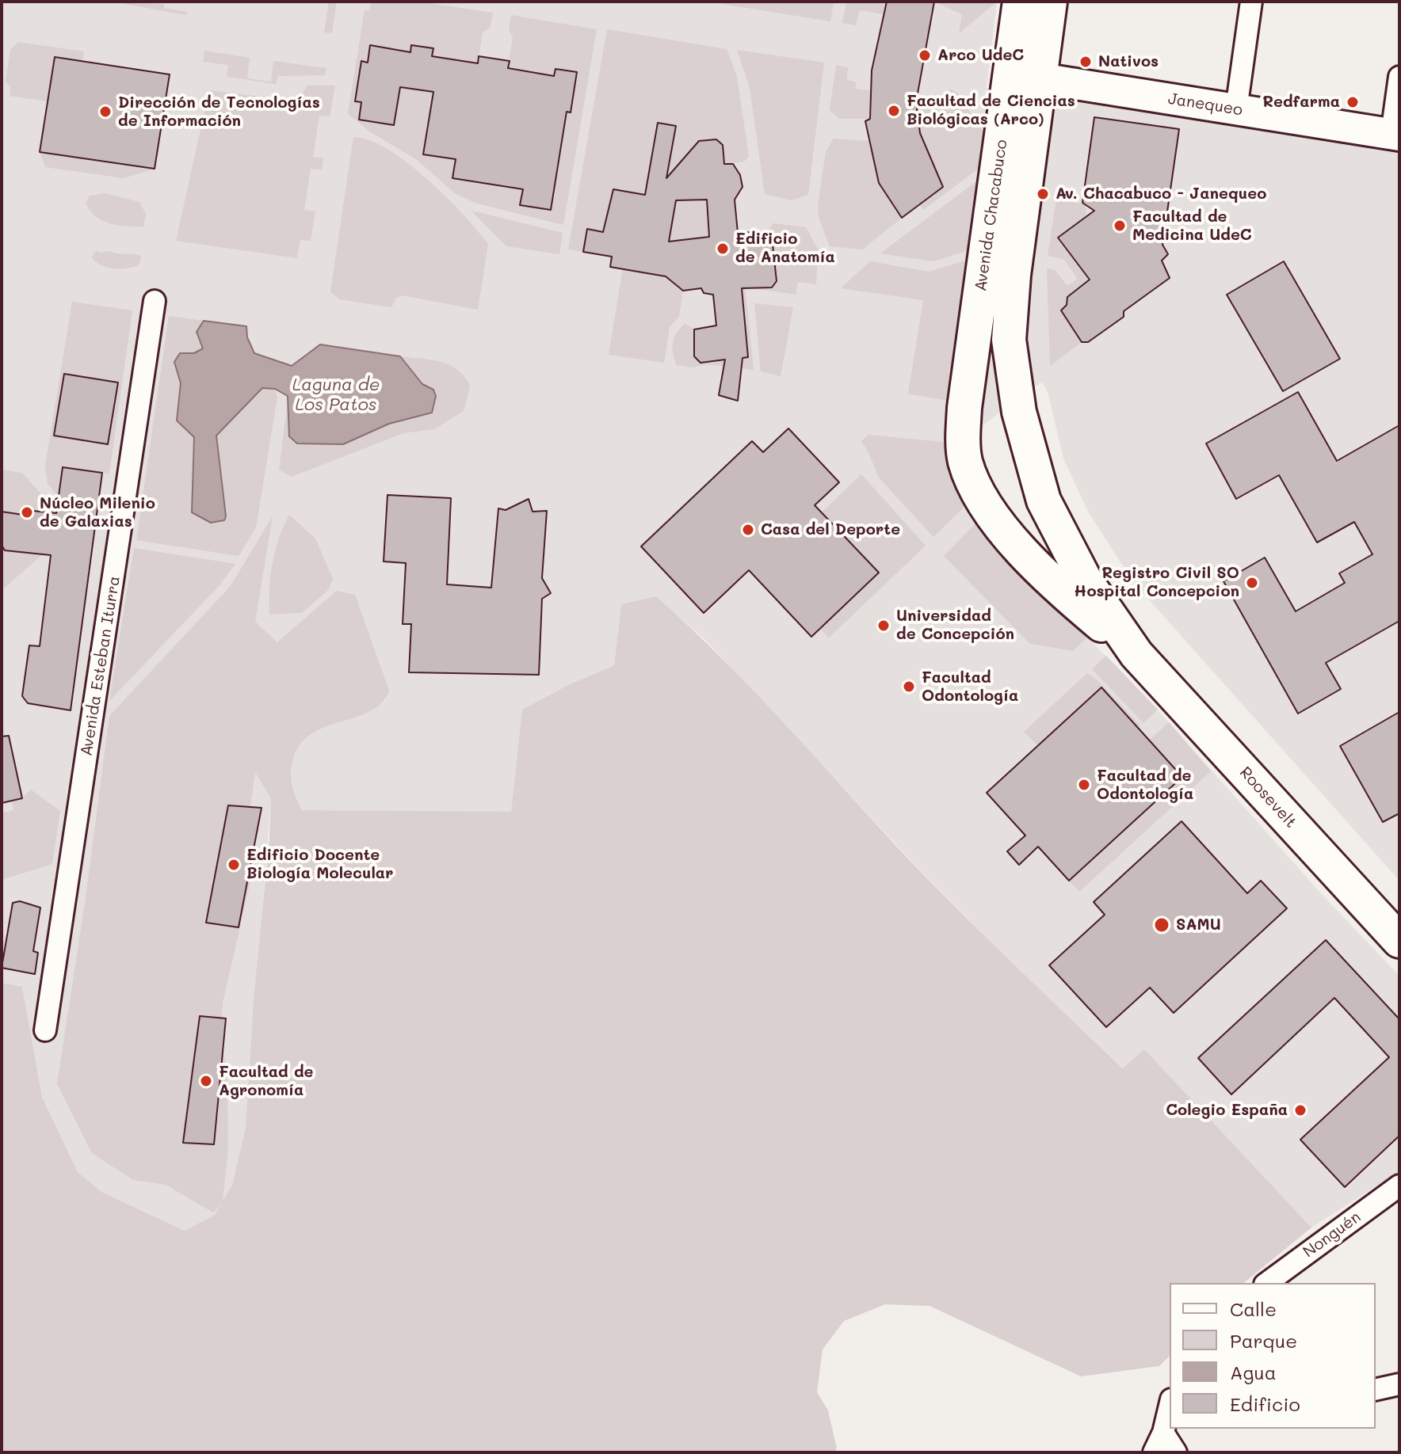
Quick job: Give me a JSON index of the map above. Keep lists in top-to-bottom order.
{
  "streets": {
    "main road": ["Avenida Chacabuco", "Roosevelt"],
    "street": ["Janequeo", "Avenida Esteban Iturra", "Nonguén"]
  },
  "crossings": [
    ["Janequeo", "Avenida Chacabuco"],
    ["Avenida Chacabuco", "Roosevelt"]
  ],
  "water": ["Laguna de Los Patos"],
  "places": [
    "Arco UdeC",
    "Nativos",
    "Redfarma",
    "Facultad de Ciencias Biológicas (Arco)",
    "Dirección de Tecnologías de Información",
    "Av. Chacabuco - Janequeo",
    "Facultad de Medicina UdeC",
    "Edificio de Anatomía",
    "Núcleo Milenio de Galaxias",
    "Casa del Deporte",
    "Registro Civil SO Hospital Concepcion",
    "Universidad de Concepción",
    "Facultad Odontología",
    "Facultad de Odontología",
    "Edificio Docente Biología Molecular",
    "SAMU",
    "Facultad de Agronomía",
    "Colegio España"
  ],
  "legend": [
    "Calle",
    "Parque",
    "Agua",
    "Edificio"
  ]
}
